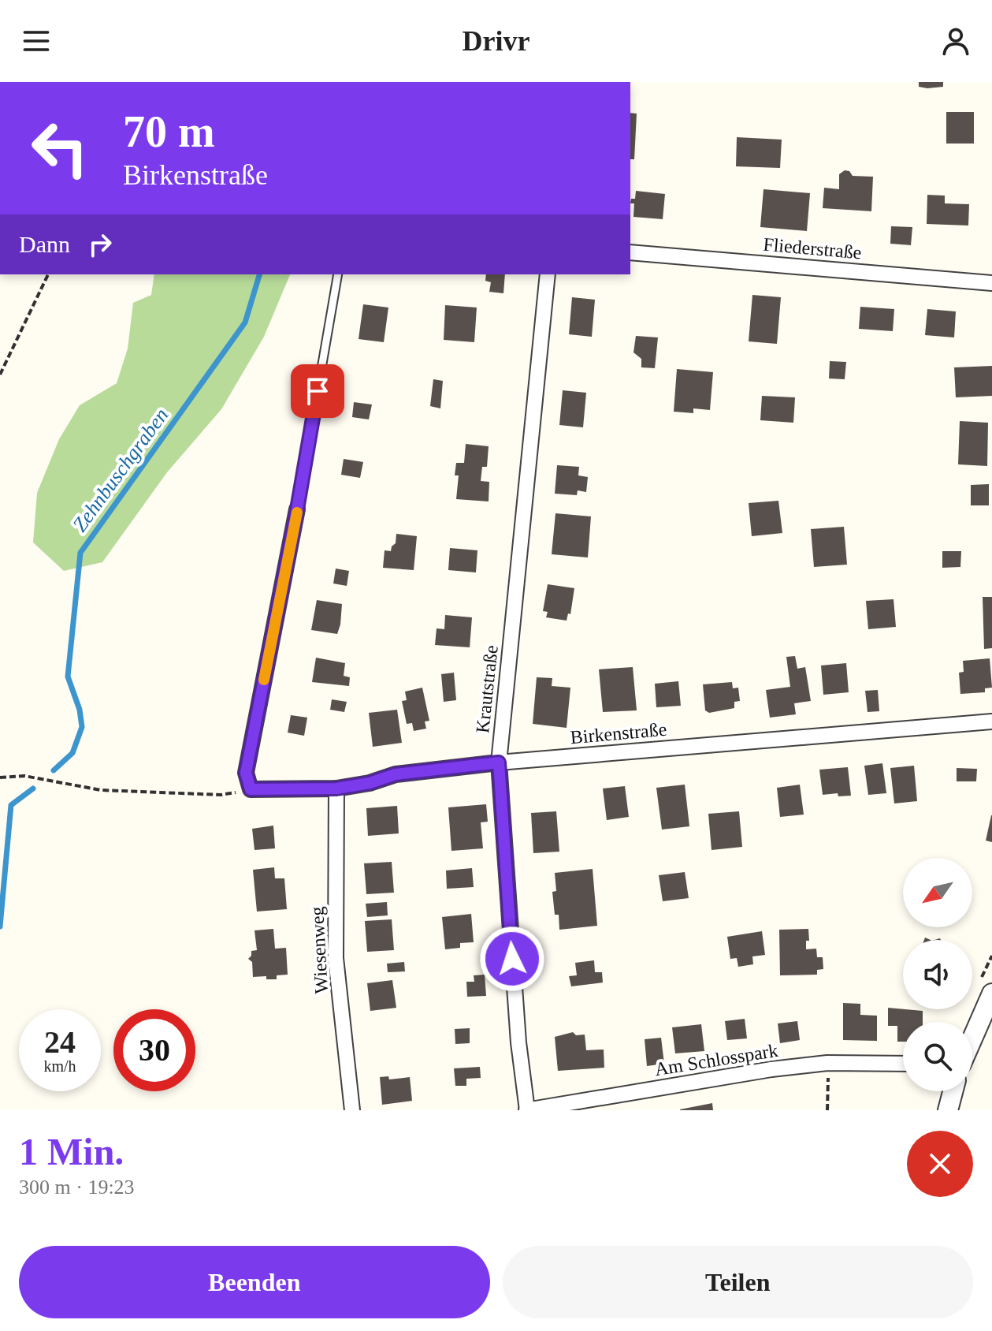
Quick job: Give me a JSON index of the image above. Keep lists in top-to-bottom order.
{
  "streets": {
    "street": [
      "Fliederstraße",
      "Krautstraße",
      "Birkenstraße",
      "Wiesenweg",
      "Am Schlosspark"
    ]
  },
  "crossings": [
    ["Krautstraße", "Birkenstraße"],
    ["Krautstraße", "Am Schlosspark"],
    ["Birkenstraße", "Wiesenweg"]
  ],
  "water": ["Zehnbuschgraben"],
  "north": "bottom left",
  "page": {
    "header": "Drivr",
    "turn": ["70 m", "Birkenstraße"],
    "then": "Dann",
    "speed": "24 km/h",
    "limit": "30",
    "heading": ["1 Min.", "300 m · 19:23"],
    "buttons": ["Beenden", "Teilen"]
  }
}
